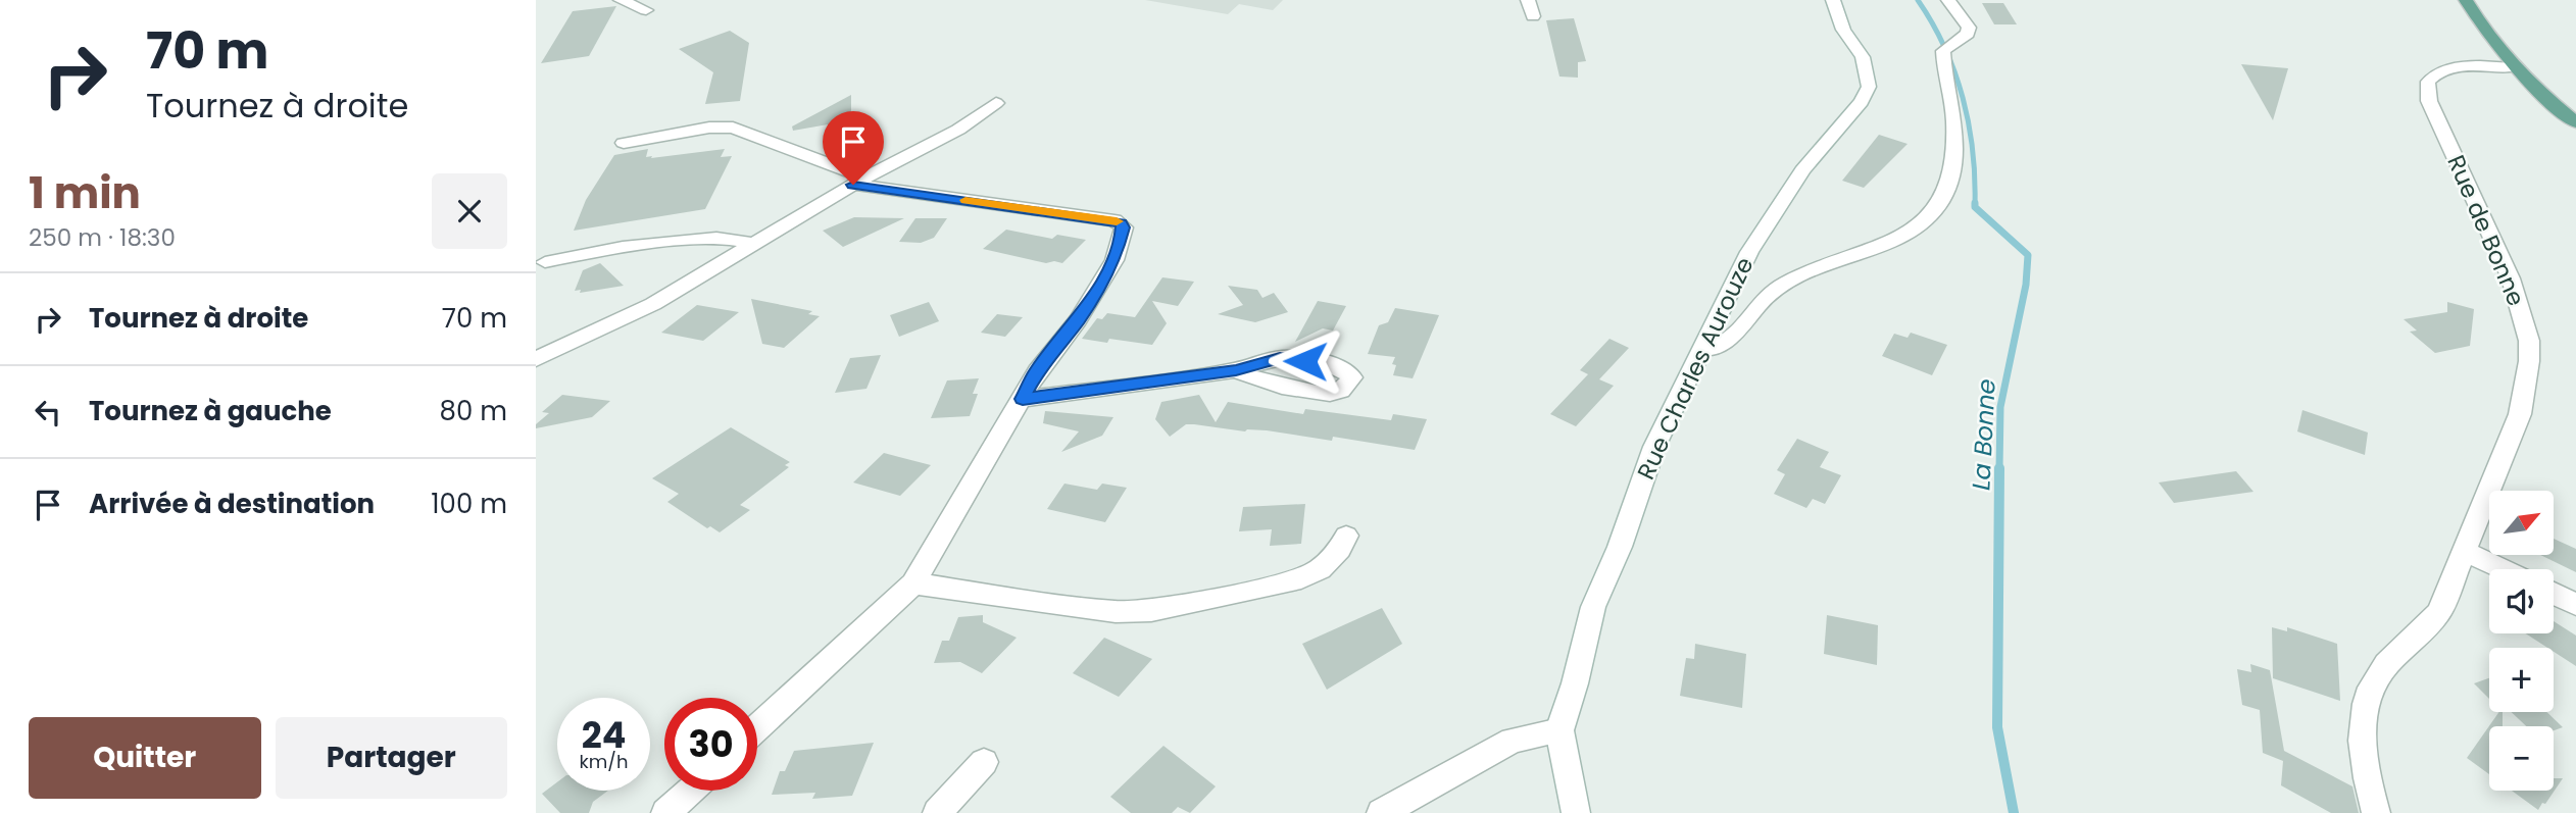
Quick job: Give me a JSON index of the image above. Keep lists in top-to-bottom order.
{
  "streets": {
    "street": ["Rue de Bonne", "Rue Charles Aurouze"]
  },
  "water": ["La Bonne"],
  "north": "top right",
  "page": {
    "turn": ["70 m", "Tournez à droite"],
    "heading": ["1 min", "250 m · 18:30"],
    "list": [
      {
        "name": "Tournez à droite",
        "value": "70 m"
      },
      {
        "name": "Tournez à gauche",
        "value": "80 m"
      },
      {
        "name": "Arrivée à destination",
        "value": "100 m"
      }
    ],
    "map_buttons": ["+", "−"],
    "speed": "24 km/h",
    "limit": "30",
    "buttons": ["Quitter", "Partager"]
  }
}
